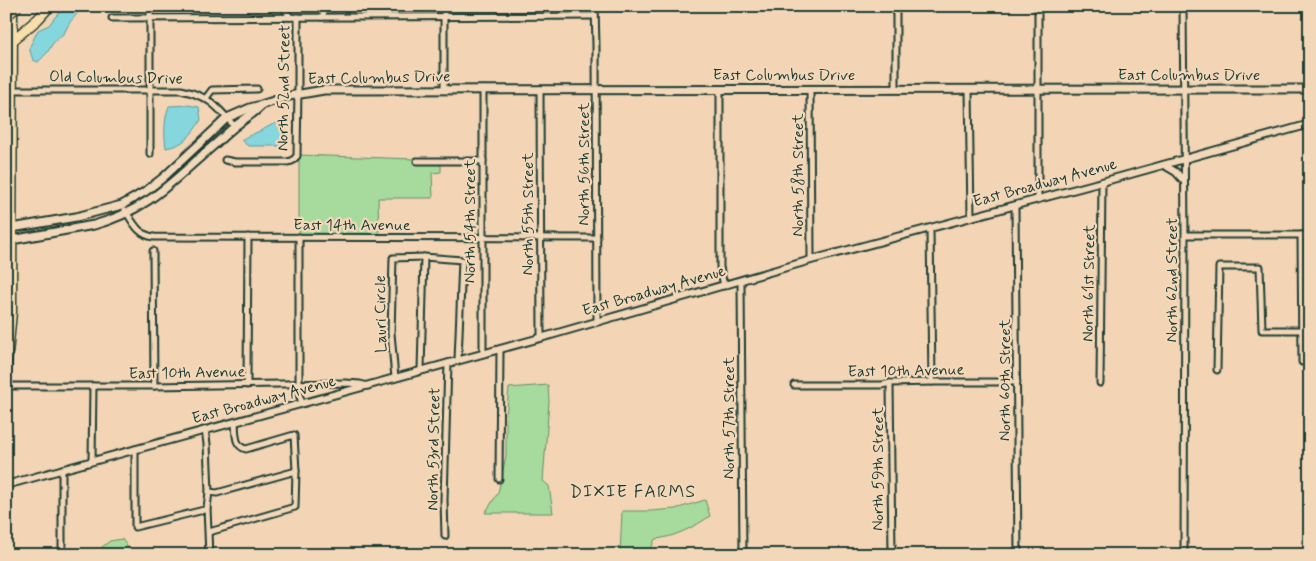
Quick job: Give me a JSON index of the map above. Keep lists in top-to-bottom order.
{
  "streets": {
    "main road": ["East Columbus Drive"],
    "street": [
      "Old Columbus Drive",
      "North 52nd Street",
      "North 56th Street",
      "North 58th Street",
      "East Broadway Avenue",
      "North 55th Street",
      "North 54th Street",
      "East 14th Avenue",
      "North 62nd Street",
      "North 61st Street",
      "Lauri Circle",
      "East 10th Avenue",
      "North 60th Street",
      "North 57th Street",
      "North 53rd Street",
      "North 59th Street"
    ]
  },
  "crossings": [
    ["East Columbus Drive", "Old Columbus Drive"],
    ["East Columbus Drive", "North 52nd Street"],
    ["East Columbus Drive", "North 56th Street"],
    ["East Columbus Drive", "North 58th Street"],
    ["East Columbus Drive", "North 55th Street"],
    ["East Columbus Drive", "North 54th Street"],
    ["East Columbus Drive", "East 14th Avenue"],
    ["East Columbus Drive", "North 62nd Street"],
    ["North 56th Street", "East Broadway Avenue"],
    ["North 56th Street", "East 14th Avenue"],
    ["North 58th Street", "East Broadway Avenue"],
    ["East Broadway Avenue", "North 55th Street"],
    ["East Broadway Avenue", "North 54th Street"],
    ["East Broadway Avenue", "North 62nd Street"],
    ["East Broadway Avenue", "North 61st Street"],
    ["East Broadway Avenue", "Lauri Circle"],
    ["East Broadway Avenue", "East 10th Avenue"],
    ["East Broadway Avenue", "North 60th Street"],
    ["East Broadway Avenue", "North 57th Street"],
    ["East Broadway Avenue", "North 53rd Street"],
    ["North 55th Street", "East 14th Avenue"],
    ["North 54th Street", "East 14th Avenue"],
    ["East 10th Avenue", "North 60th Street"],
    ["East 10th Avenue", "North 59th Street"]
  ],
  "districts": ["DIXIE FARMS"]
}
